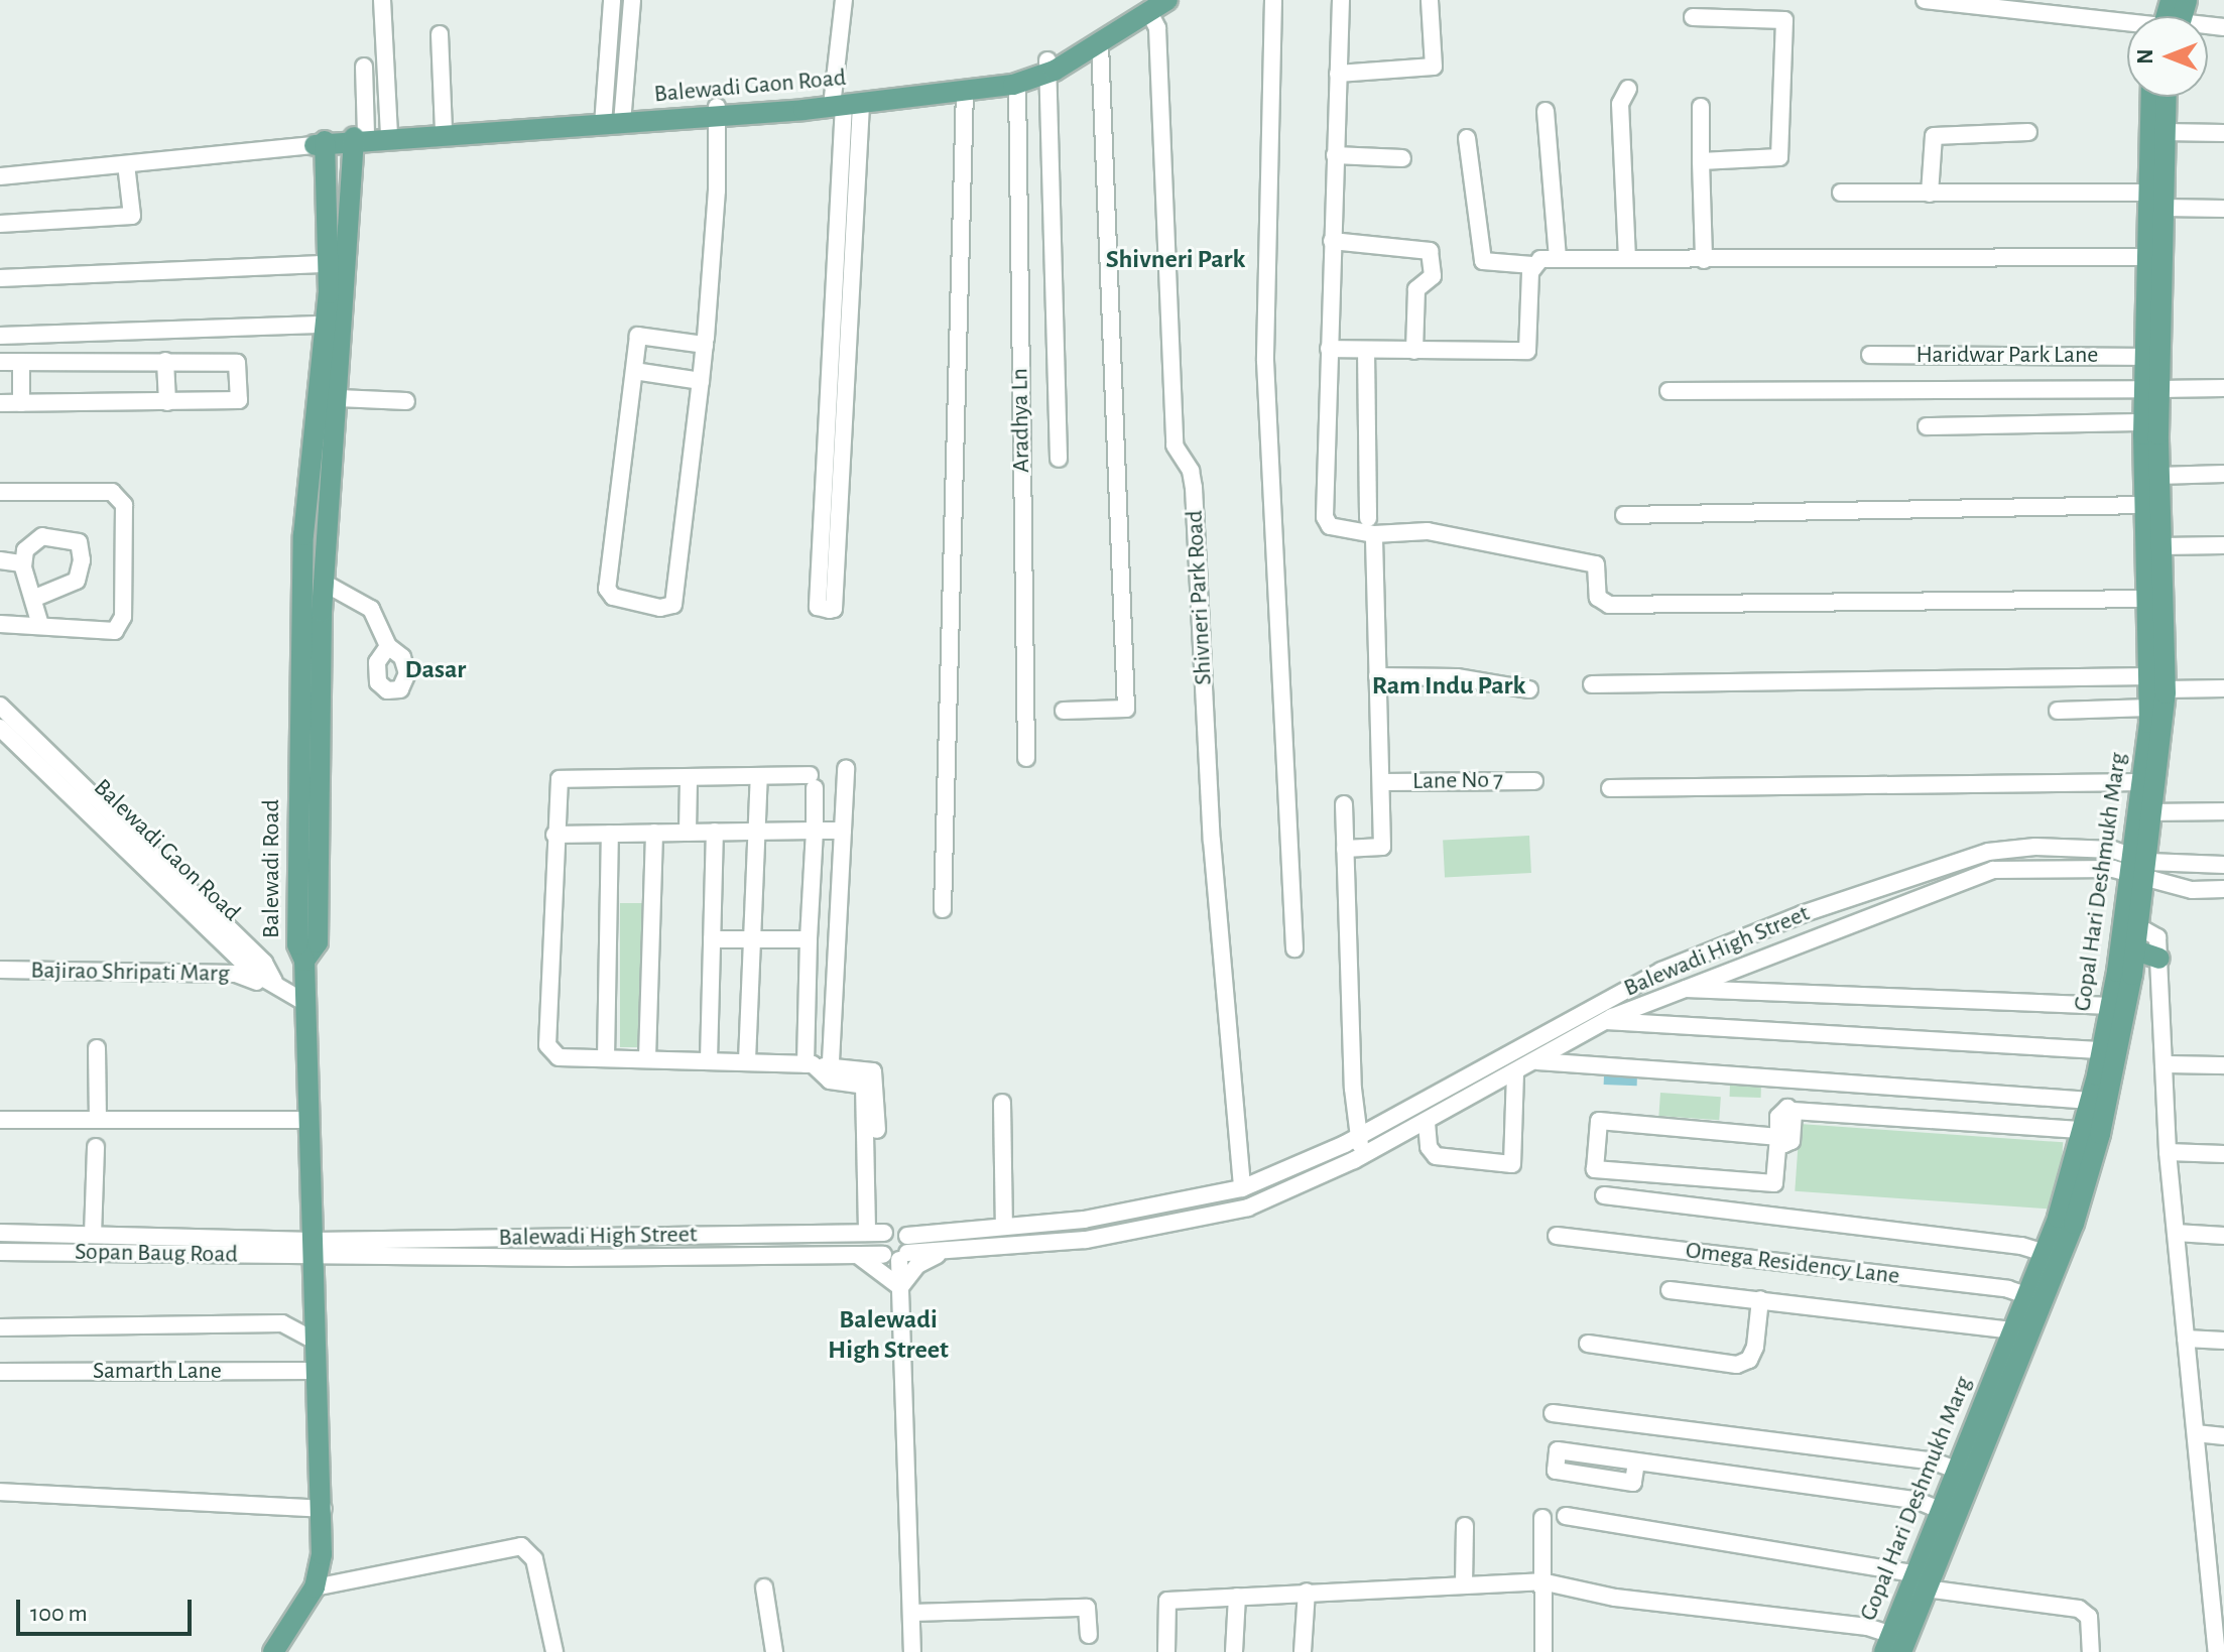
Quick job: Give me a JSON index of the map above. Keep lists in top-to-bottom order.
{
  "streets": {
    "main road": ["Balewadi Gaon Road", "Balewadi Road", "Gopal Hari Deshmukh Marg"],
    "street": [
      "Haridwar Park Lane",
      "Aradhya Ln",
      "Shivneri Park Road",
      "Lane No 7",
      "Balewadi High Street",
      "Bajirao Shripati Marg",
      "Sopan Baug Road",
      "Omega Residency Lane",
      "Samarth Lane"
    ]
  },
  "crossings": [
    ["Balewadi Gaon Road", "Aradhya Ln"],
    ["Balewadi Gaon Road", "Shivneri Park Road"],
    ["Balewadi Gaon Road", "Balewadi Road"],
    ["Balewadi Gaon Road", "Bajirao Shripati Marg"],
    ["Haridwar Park Lane", "Gopal Hari Deshmukh Marg"],
    ["Shivneri Park Road", "Balewadi High Street"],
    ["Gopal Hari Deshmukh Marg", "Balewadi High Street"],
    ["Gopal Hari Deshmukh Marg", "Omega Residency Lane"],
    ["Balewadi High Street", "Sopan Baug Road"]
  ],
  "districts": [
    "Shivneri Park",
    "Dasar",
    "Ram Indu Park",
    "Balewadi High Street"
  ],
  "scale_bar": "100 m",
  "north": "left"
}
